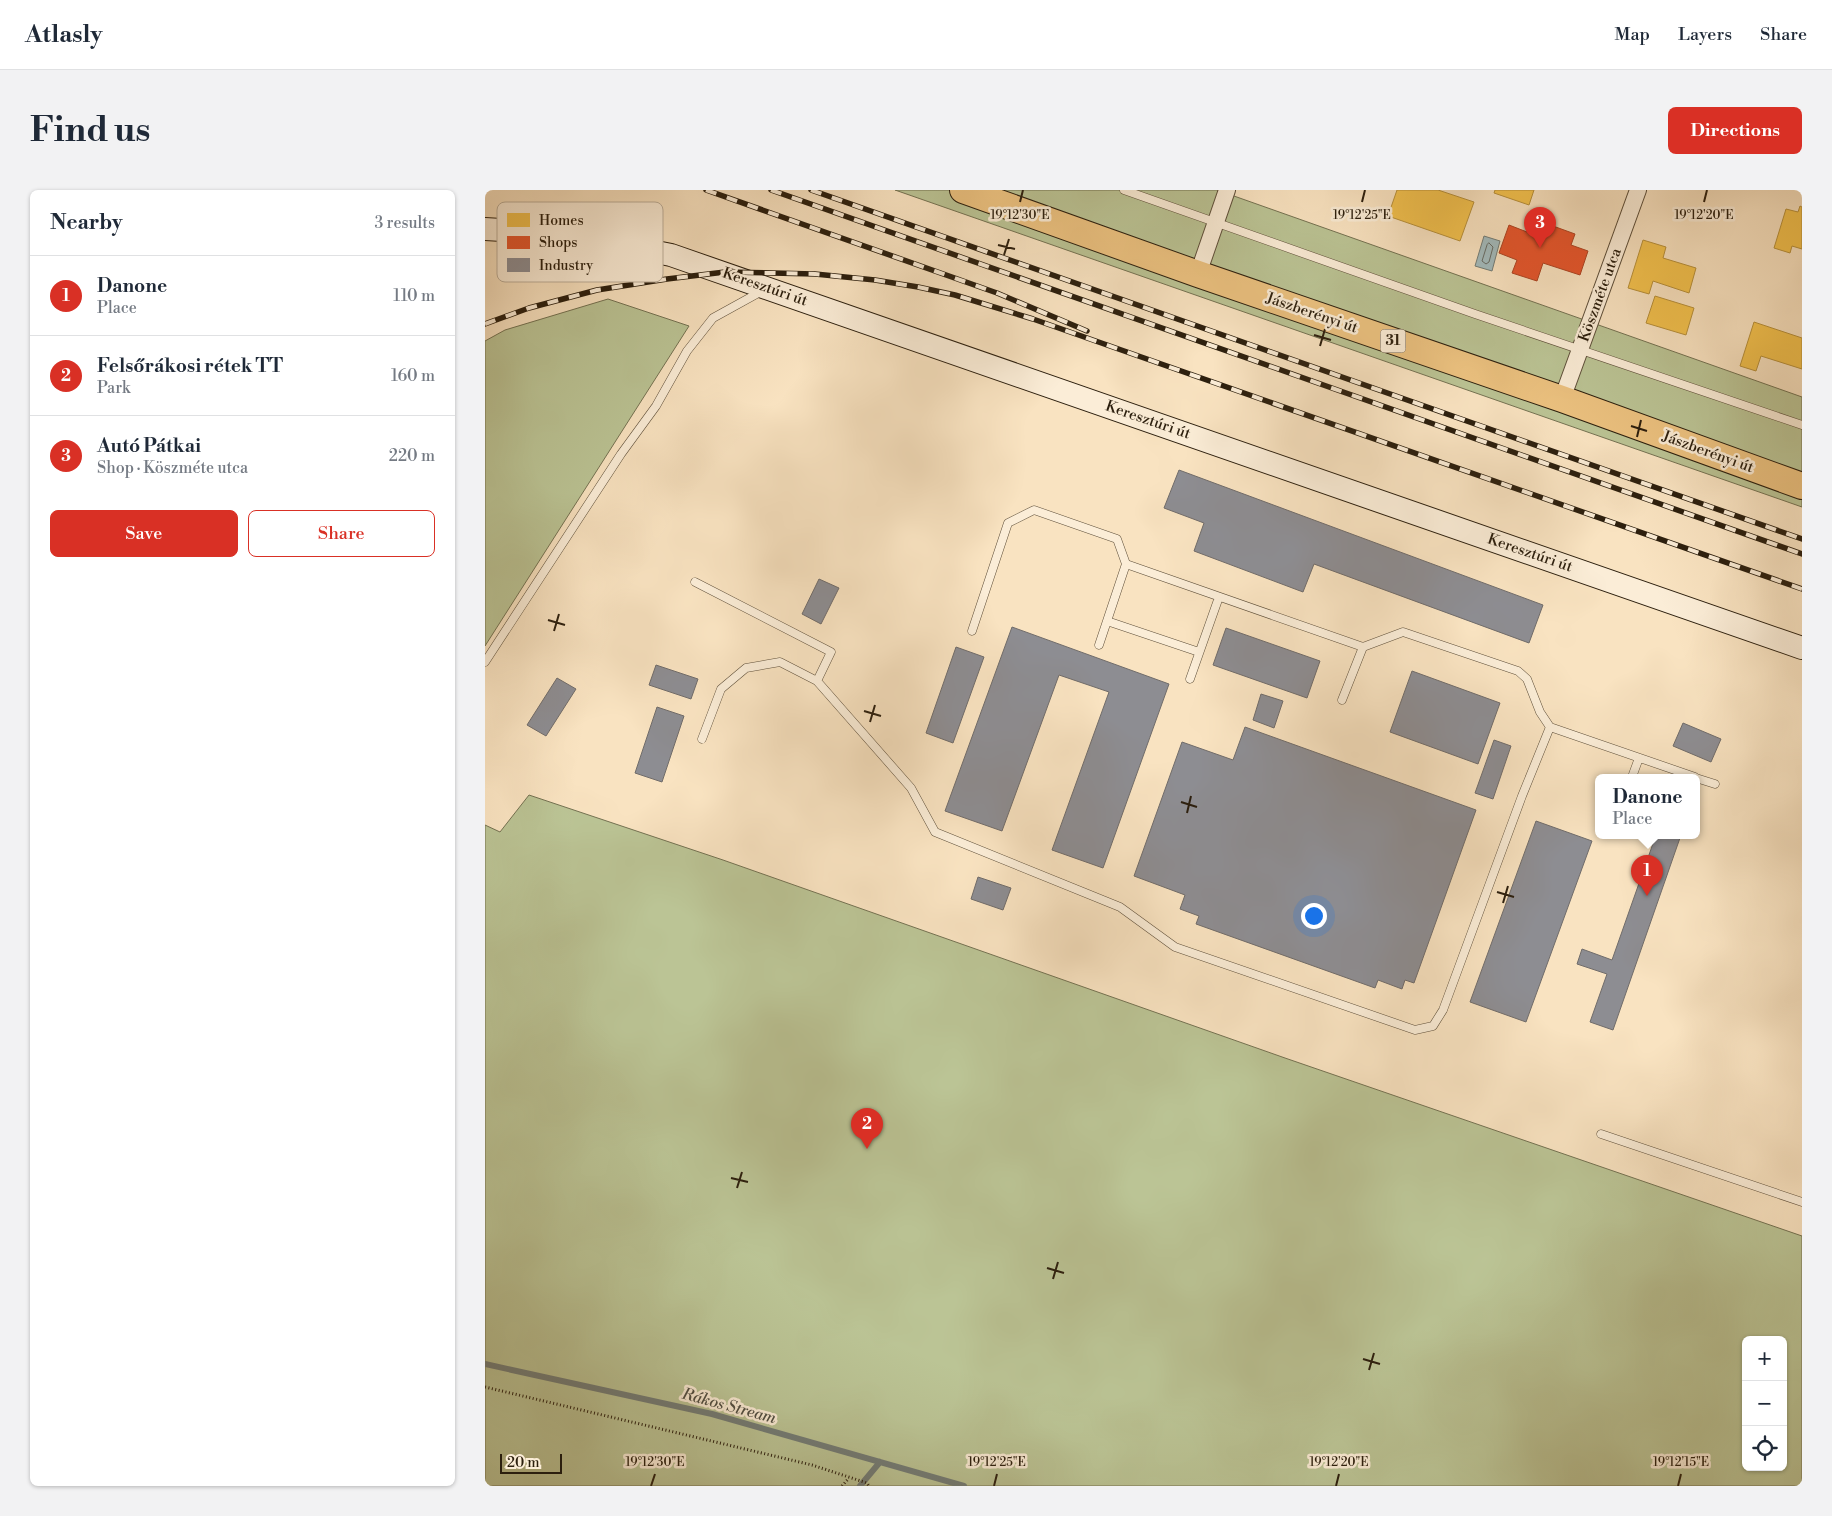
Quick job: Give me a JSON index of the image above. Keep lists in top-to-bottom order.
{
  "streets": {
    "main road": ["Keresztúri út", "Jászberényi út", "31"],
    "street": ["Köszméte utca"]
  },
  "crossings": [
    ["Köszméte utca", "Jászberényi út"]
  ],
  "water": ["Rákos Stream"],
  "legend": ["Homes", "Shops", "Industry"],
  "scale_bar": "20 m",
  "page": {
    "header": "Atlasly",
    "nav": ["Map", "Layers", "Share"],
    "buttons": [
      "Directions",
      ["Save", "Share"]
    ],
    "title": "Find us",
    "heading": ["Nearby", "3 results"],
    "pins": ["3", "1", "2"],
    "list": [
      {
        "mark": "1",
        "name": "Danone",
        "note": "Place",
        "value": "110 m"
      },
      {
        "mark": "2",
        "name": "Felsőrákosi rétek TT",
        "note": "Park",
        "value": "160 m"
      },
      {
        "mark": "3",
        "name": "Autó Pátkai",
        "note": "Shop · Köszméte utca",
        "value": "220 m"
      }
    ],
    "popup": ["Danone", "Place"],
    "map_buttons": ["+", "−"],
    "scale": "20 m"
  },
  "coordinates": [
    "19°12'30\"E",
    "19°12'25\"E",
    "19°12'20\"E",
    "19°12'15\"E"
  ]
}
